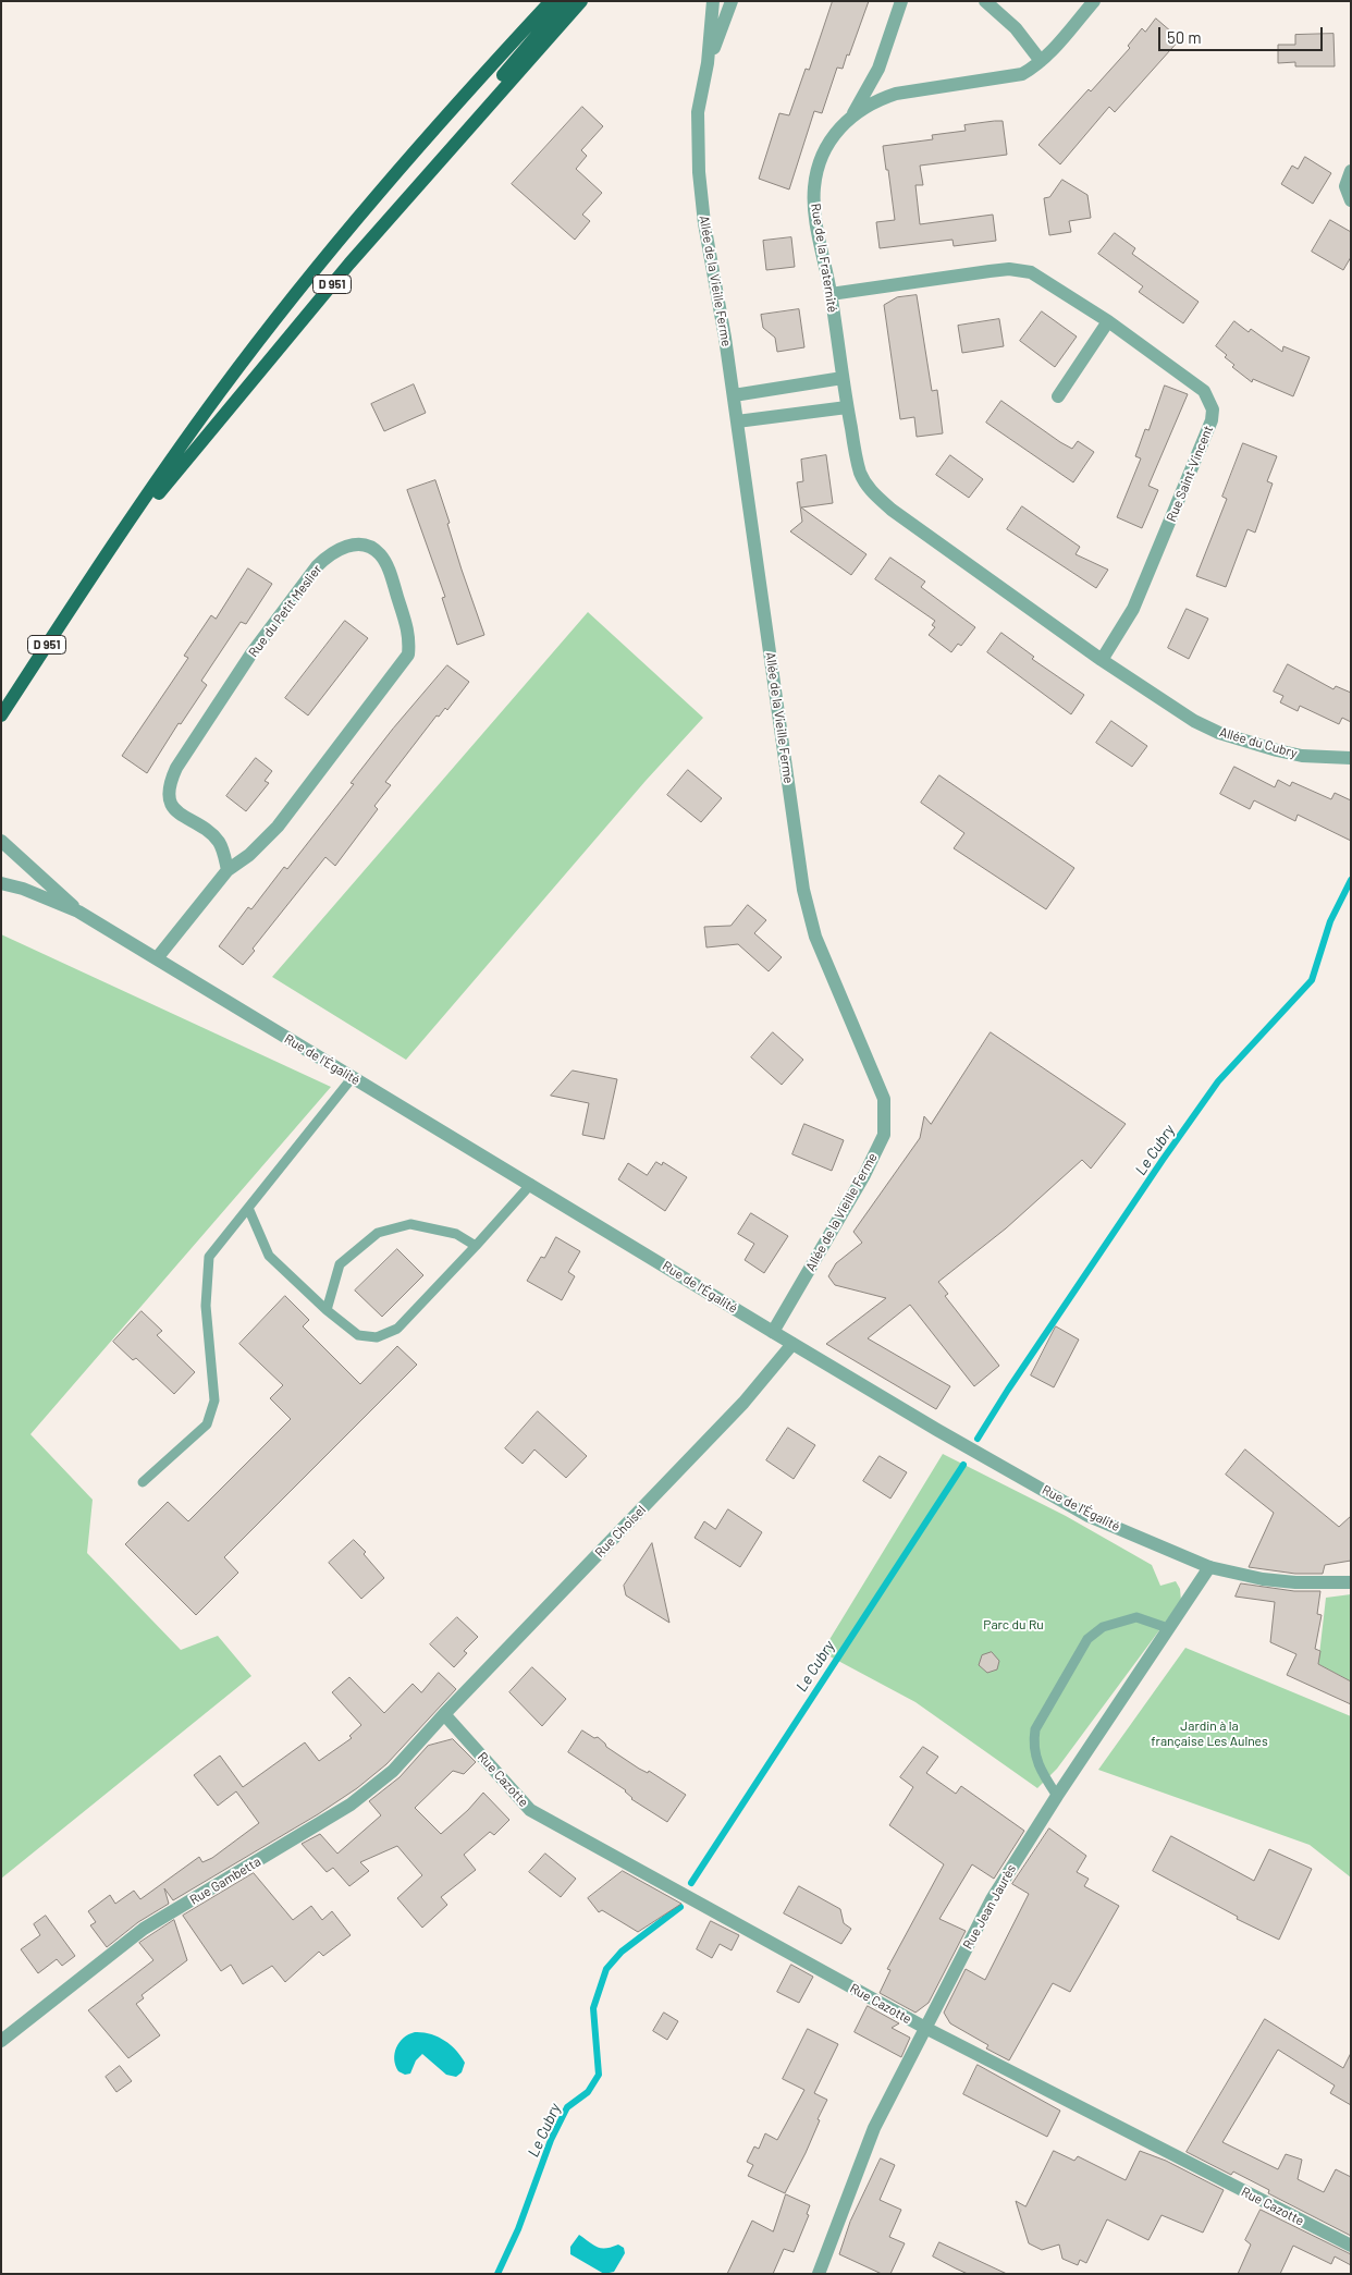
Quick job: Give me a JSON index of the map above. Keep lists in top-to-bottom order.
{
  "streets": {
    "main road": ["D 951"],
    "street": [
      "Rue de la Fraternité",
      "Allée de la Vieille Ferme",
      "Rue Saint-Vincent",
      "Rue du Petit Meslier",
      "Allée du Cubry",
      "Rue de l'Égalité",
      "Rue Choisel",
      "Rue Cazotte",
      "Rue Gambetta",
      "Rue Jean Jaurès"
    ]
  },
  "crossings": [
    ["Rue de la Fraternité", "Rue Saint-Vincent"],
    ["Allée de la Vieille Ferme", "Rue de l'Égalité"],
    ["Rue Saint-Vincent", "Allée du Cubry"],
    ["Rue du Petit Meslier", "Rue de l'Égalité"],
    ["Rue de l'Égalité", "Rue Choisel"],
    ["Rue de l'Égalité", "Rue Jean Jaurès"],
    ["Rue Choisel", "Rue Cazotte"],
    ["Rue Choisel", "Rue Gambetta"],
    ["Rue Cazotte", "Rue Gambetta"],
    ["Rue Cazotte", "Rue Jean Jaurès"]
  ],
  "water": ["Le Cubry"],
  "parks": ["Parc du Ru", "Jardin à la française Les Aulnes"],
  "scale_bar": "50 m"
}
